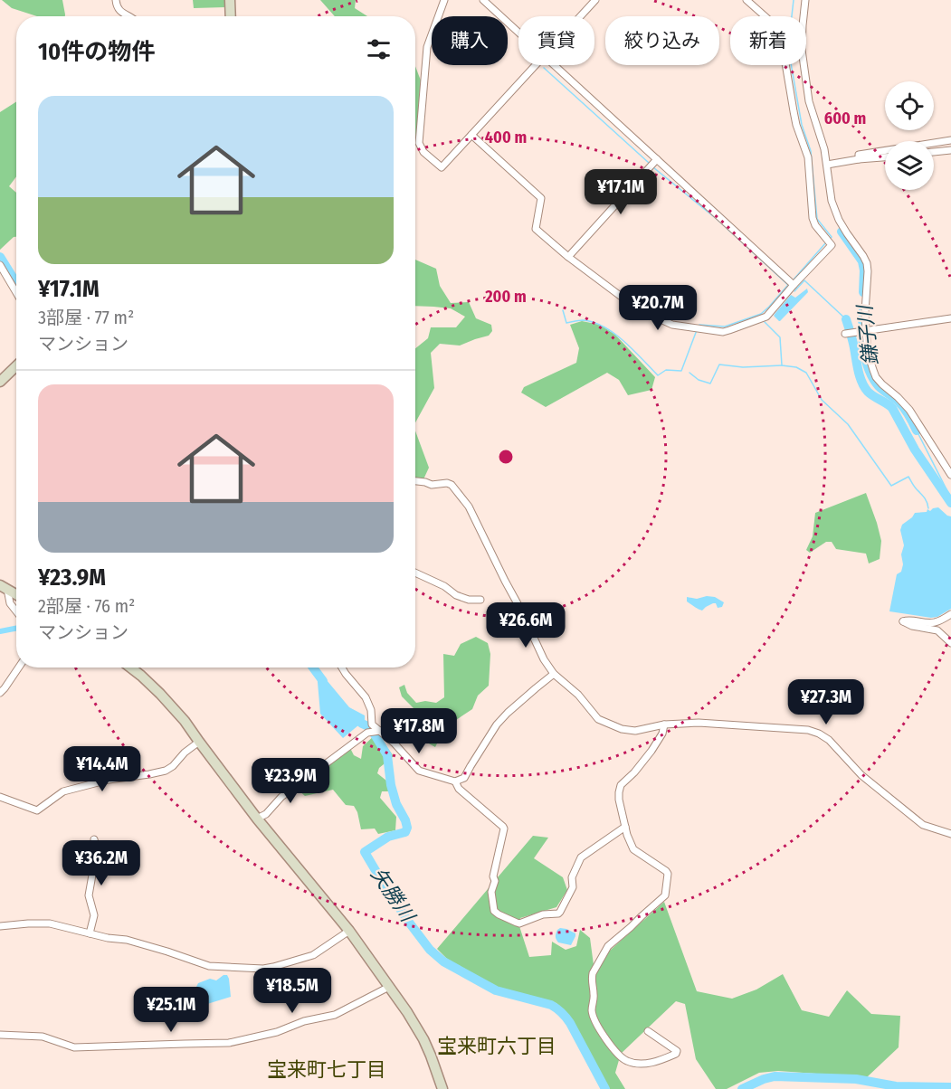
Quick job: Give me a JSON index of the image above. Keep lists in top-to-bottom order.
{
  "districts": ["宝来町六丁目", "宝来町七丁目"],
  "water": ["鎌子川", "矢勝川"],
  "page": {
    "chip": [
      "購入",
      "賃貸",
      "絞り込み",
      "新着"
    ],
    "heading": "10件の物件",
    "list": [
      {
        "name": "¥17.1M",
        "note": "3部屋 · 77 m² · マンション"
      },
      {
        "name": "¥23.9M",
        "note": "2部屋 · 76 m² · マンション"
      }
    ],
    "price": [
      "¥17.1M",
      "¥20.7M",
      "¥26.6M",
      "¥27.3M",
      "¥17.8M",
      "¥14.4M",
      "¥23.9M",
      "¥36.2M",
      "¥18.5M",
      "¥25.1M"
    ]
  },
  "rings": ["600 m", "400 m", "200 m"]
}
